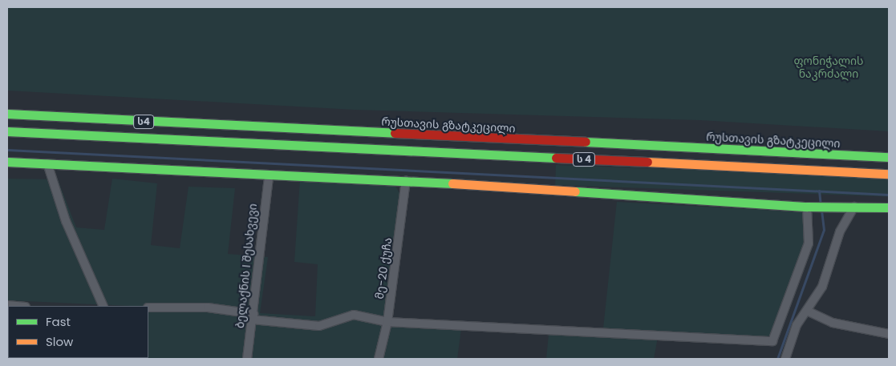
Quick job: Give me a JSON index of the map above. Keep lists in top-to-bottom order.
{
  "streets": {
    "main road": ["ს4", "რუსთავის გზატკეცილი", "ს 4"],
    "street": ["ბელაქნის I შესახვევი", "მე-20 ქუჩა"]
  },
  "crossings": [
    ["ს4", "ს 4"]
  ],
  "parks": ["ფონიჭალის ნაკრძალი"],
  "legend": ["Fast", "Slow"]
}
